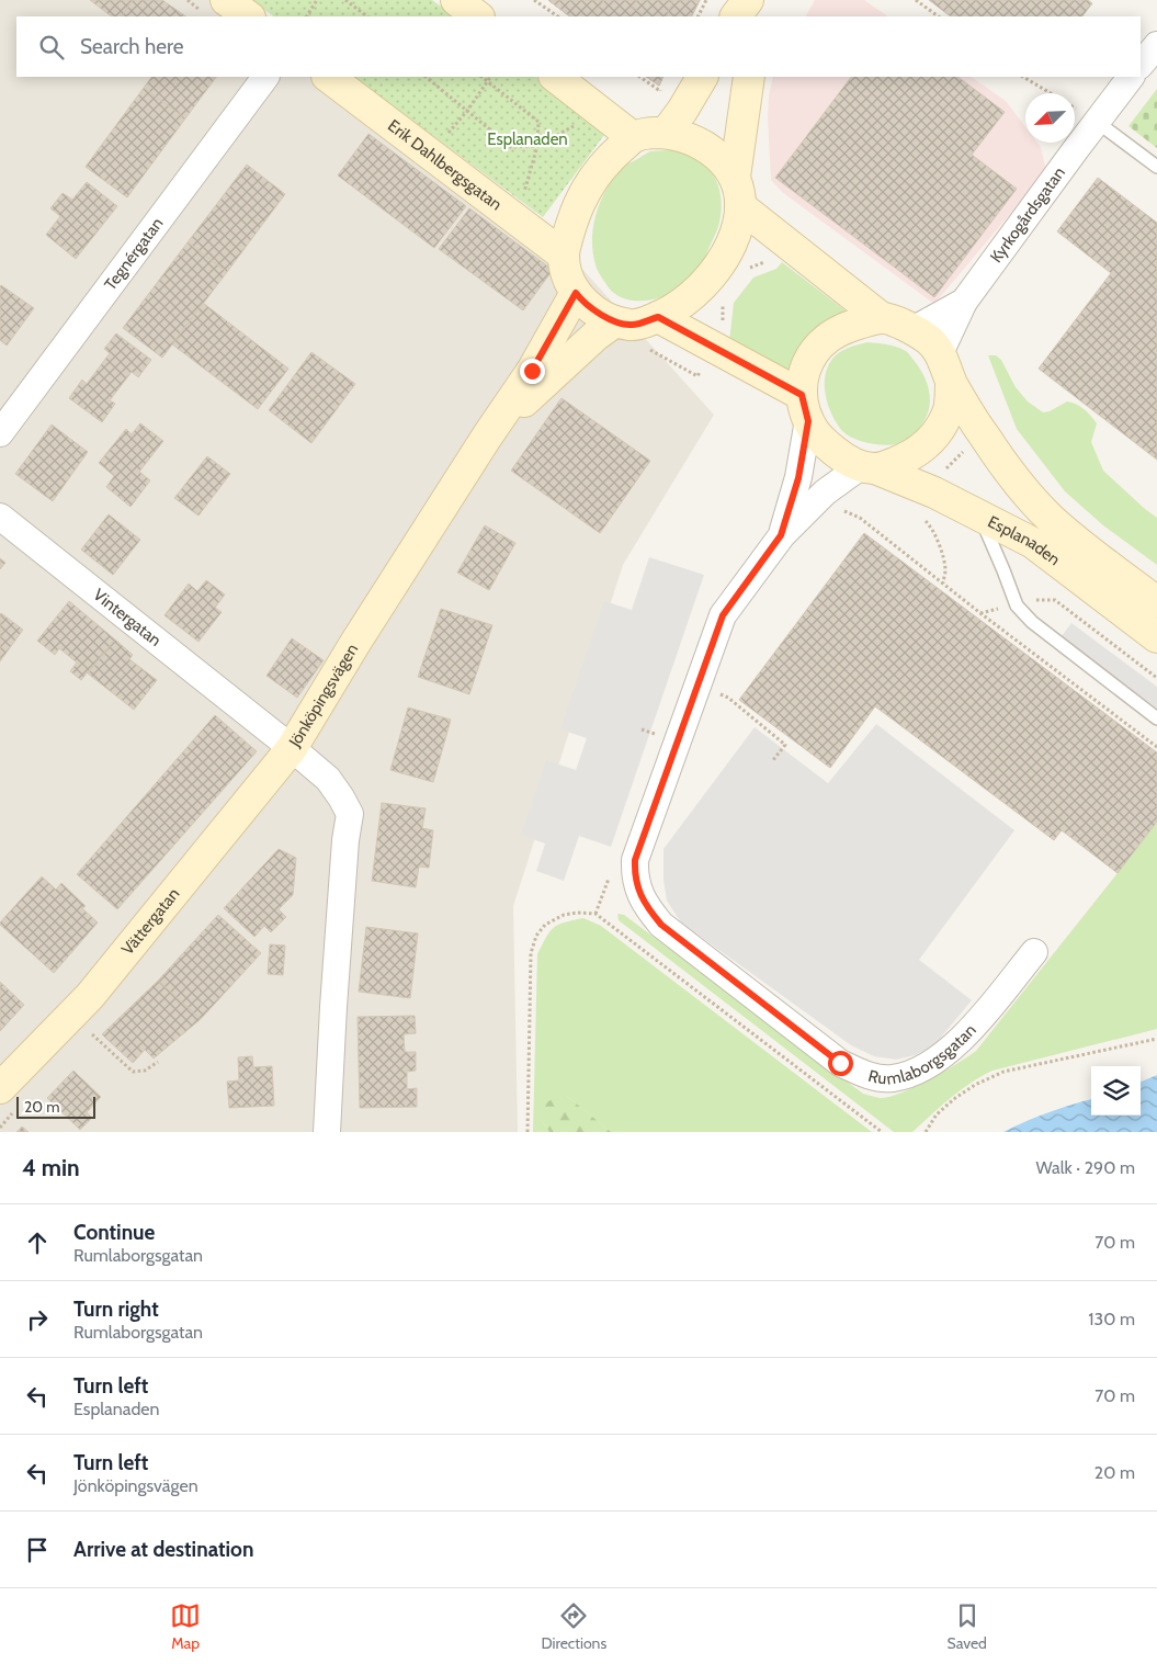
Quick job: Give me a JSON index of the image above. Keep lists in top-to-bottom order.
{
  "streets": {
    "street": [
      "Erik Dahlbergsgatan",
      "Kyrkogårdsgatan",
      "Tegnérgatan",
      "Esplanaden",
      "Vintergatan",
      "Jönköpingsvägen",
      "Vättergatan",
      "Rumlaborgsgatan"
    ]
  },
  "crossings": [
    ["Erik Dahlbergsgatan", "Jönköpingsvägen"],
    ["Esplanaden", "Rumlaborgsgatan"],
    ["Vintergatan", "Jönköpingsvägen"],
    ["Vintergatan", "Vättergatan"],
    ["Jönköpingsvägen", "Vättergatan"]
  ],
  "parks": ["Esplanaden"],
  "scale_bar": "20 m",
  "north": "bottom left",
  "page": {
    "search": "Search here",
    "scale": "20 m",
    "heading": ["4 min", "Walk · 290 m"],
    "list": [
      ["Continue", "Rumlaborgsgatan", "70 m"],
      ["Turn right", "Rumlaborgsgatan", "130 m"],
      ["Turn left", "Esplanaden", "70 m"],
      ["Turn left", "Jönköpingsvägen", "20 m"],
      "Arrive at destination"
    ],
    "nav": ["Map", "Directions", "Saved"]
  }
}
